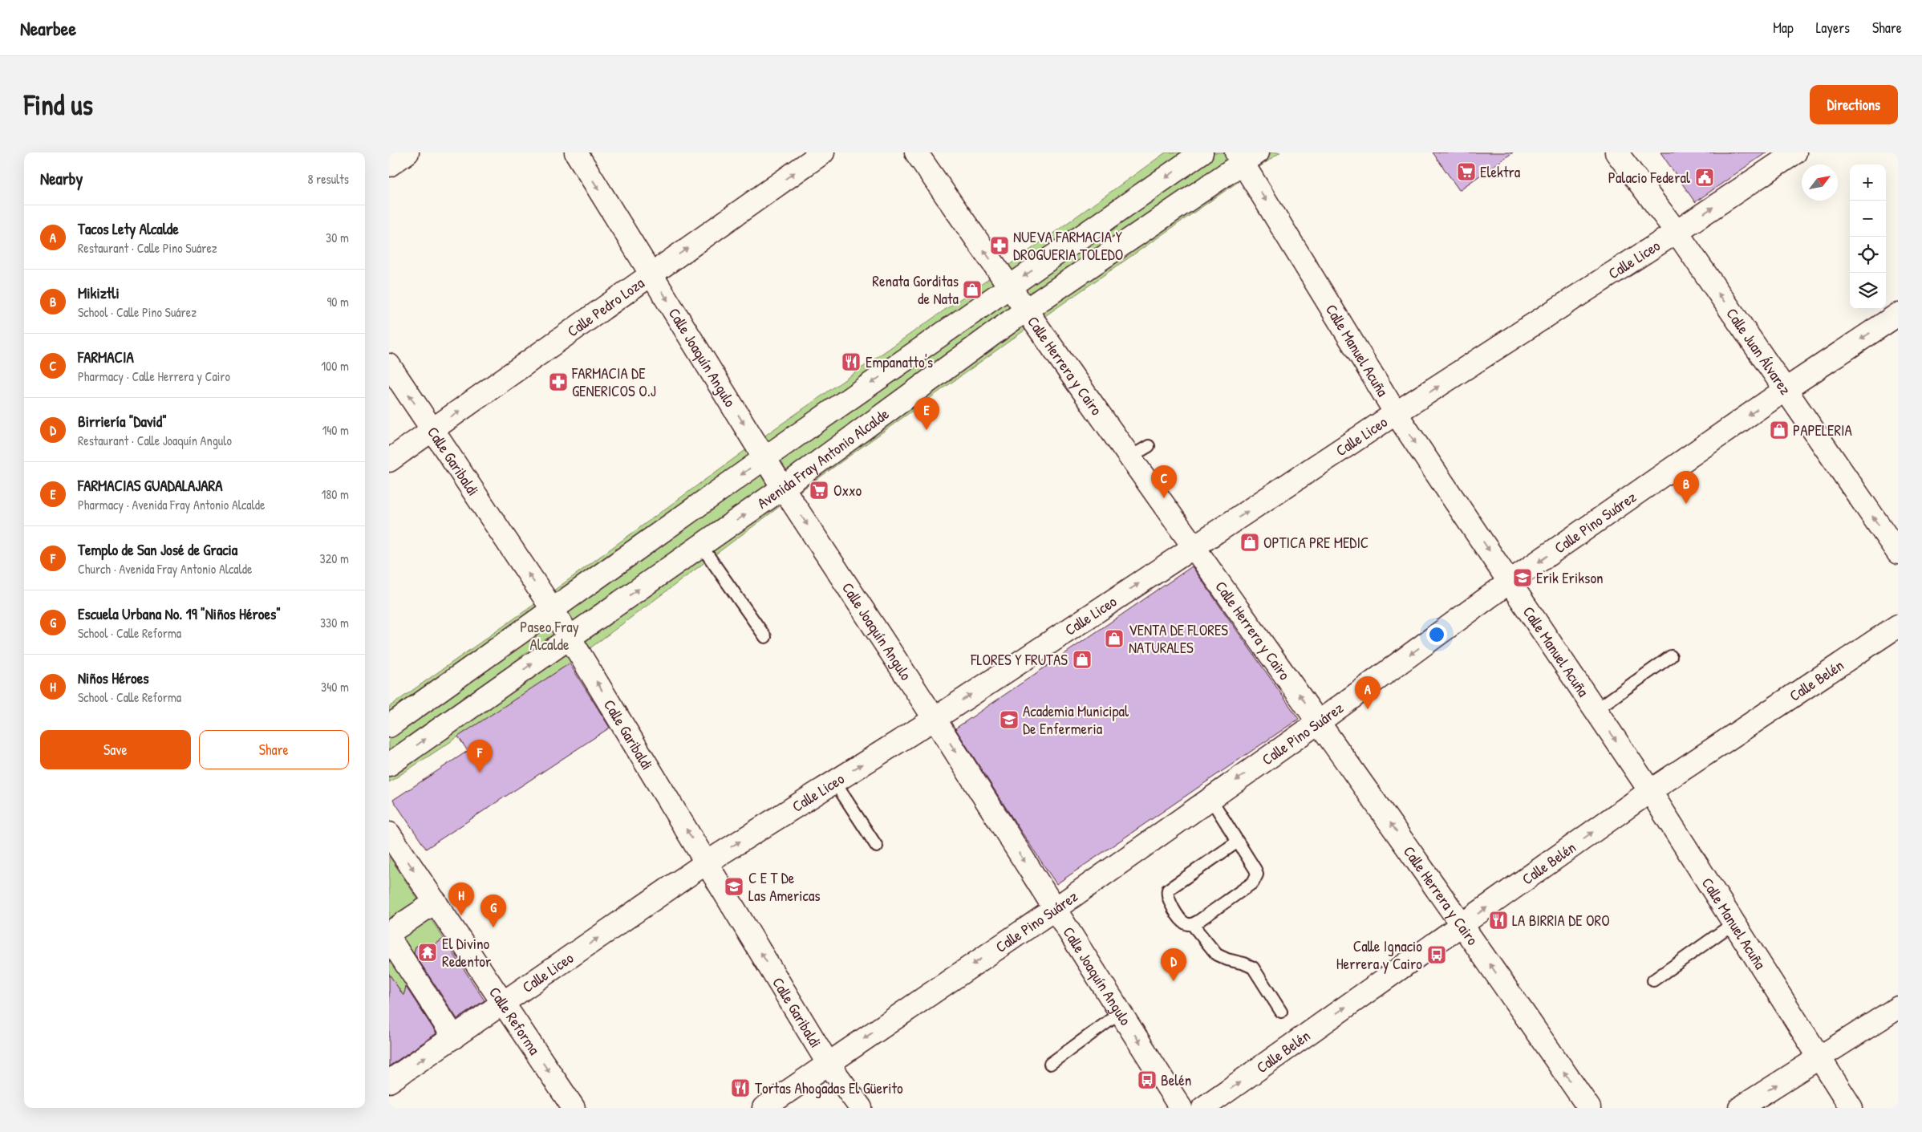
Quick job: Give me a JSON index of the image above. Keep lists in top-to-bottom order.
{
  "streets": {
    "street": [
      "Calle Liceo",
      "Calle Pedro Loza",
      "Calle Manuel Acuña",
      "Calle Juan Álvarez",
      "Calle Joaquín Angulo",
      "Calle Herrera y Cairo",
      "Avenida Fray Antonio Alcalde",
      "Calle Garibaldi",
      "Calle Pino Suárez",
      "Calle Belén",
      "Calle Reforma"
    ]
  },
  "crossings": [
    ["Calle Liceo", "Calle Manuel Acuña"],
    ["Calle Liceo", "Calle Juan Álvarez"],
    ["Calle Liceo", "Calle Joaquín Angulo"],
    ["Calle Liceo", "Calle Herrera y Cairo"],
    ["Calle Liceo", "Calle Garibaldi"],
    ["Calle Liceo", "Calle Reforma"],
    ["Calle Pedro Loza", "Calle Joaquín Angulo"],
    ["Calle Pedro Loza", "Calle Garibaldi"],
    ["Calle Manuel Acuña", "Avenida Fray Antonio Alcalde"],
    ["Calle Manuel Acuña", "Calle Pino Suárez"],
    ["Calle Manuel Acuña", "Calle Belén"],
    ["Calle Juan Álvarez", "Calle Pino Suárez"],
    ["Calle Joaquín Angulo", "Avenida Fray Antonio Alcalde"],
    ["Calle Joaquín Angulo", "Calle Pino Suárez"],
    ["Calle Herrera y Cairo", "Avenida Fray Antonio Alcalde"],
    ["Calle Herrera y Cairo", "Calle Pino Suárez"],
    ["Calle Herrera y Cairo", "Calle Belén"],
    ["Avenida Fray Antonio Alcalde", "Calle Garibaldi"],
    ["Calle Garibaldi", "Calle Pino Suárez"]
  ],
  "one_way": [
    "Calle Liceo",
    "Calle Pedro Loza",
    "Calle Manuel Acuña",
    "Calle Juan Álvarez",
    "Calle Joaquín Angulo",
    "Calle Herrera y Cairo",
    "Calle Garibaldi",
    "Calle Pino Suárez",
    "Calle Belén",
    "Calle Reforma"
  ],
  "parks": ["Paseo Fray Alcalde"],
  "places": {
    "supermarket": ["Elektra", "Oxxo"],
    "public building": ["Palacio Federal"],
    "pharmacy": ["NUEVA FARMACIA Y DROGUERIA TOLEDO", "FARMACIA DE GENERICOS O.J"],
    "shop": [
      "Renata Gorditas de Nata",
      "PAPELERIA",
      "OPTICA PRE MEDIC",
      "VENTA DE FLORES NATURALES",
      "FLORES Y FRUTAS"
    ],
    "restaurant": ["Empanatto's", "LA BIRRIA DE ORO", "Tortas Ahogadas El Güerito"],
    "school or university": ["Erik Erikson", "Academia Municipal De Enfermeria", "C E T De Las Americas"],
    "temple": ["El Divino Redentor"],
    "bus stop": ["Calle Ignacio Herrera y Cairo", "Belén"]
  },
  "north": "top right",
  "page": {
    "header": "Nearbee",
    "nav": ["Map", "Layers", "Share"],
    "buttons": [
      "Directions",
      ["Save", "Share"]
    ],
    "title": "Find us",
    "heading": ["Nearby", "8 results"],
    "map_buttons": ["+", "−"],
    "list": [
      {
        "mark": "A",
        "name": "Tacos Lety Alcalde",
        "note": "Restaurant · Calle Pino Suárez",
        "value": "30 m"
      },
      {
        "mark": "B",
        "name": "Mikiztli",
        "note": "School · Calle Pino Suárez",
        "value": "90 m"
      },
      {
        "mark": "C",
        "name": "FARMACIA",
        "note": "Pharmacy · Calle Herrera y Cairo",
        "value": "100 m"
      },
      {
        "mark": "D",
        "name": "Birriería \"David\"",
        "note": "Restaurant · Calle Joaquín Angulo",
        "value": "140 m"
      },
      {
        "mark": "E",
        "name": "FARMACIAS GUADALAJARA",
        "note": "Pharmacy · Avenida Fray Antonio Alcalde",
        "value": "180 m"
      },
      {
        "mark": "F",
        "name": "Templo de San José de Gracia",
        "note": "Church · Avenida Fray Antonio Alcalde",
        "value": "320 m"
      },
      {
        "mark": "G",
        "name": "Escuela Urbana No. 19 \"Niños Héroes\"",
        "note": "School · Calle Reforma",
        "value": "330 m"
      },
      {
        "mark": "H",
        "name": "Niños Héroes",
        "note": "School · Calle Reforma",
        "value": "340 m"
      }
    ],
    "pins": [
      "E",
      "C",
      "B",
      "A",
      "F",
      "H",
      "G",
      "D"
    ]
  }
}
